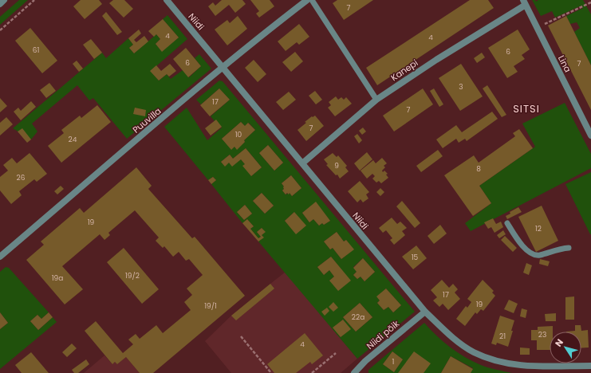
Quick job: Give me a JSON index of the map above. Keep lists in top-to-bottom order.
{
  "streets": {
    "street": [
      "Niidi",
      "Lina",
      "Kanepi",
      "Puuvilla",
      "Niidi põik"
    ]
  },
  "crossings": [
    ["Niidi", "Kanepi"],
    ["Niidi", "Puuvilla"],
    ["Niidi", "Niidi põik"],
    ["Lina", "Kanepi"]
  ],
  "districts": ["SITSI"],
  "house_numbers": [
    "7",
    "4",
    "4",
    "61",
    "6",
    "6",
    "7",
    "3",
    "17",
    "7",
    "7",
    "10",
    "24",
    "9",
    "8",
    "26",
    "19",
    "12",
    "15",
    "19/2",
    "19a",
    "17",
    "19",
    "19/1",
    "22a",
    "23",
    "21",
    "4",
    "1"
  ],
  "north": "top left"
}
